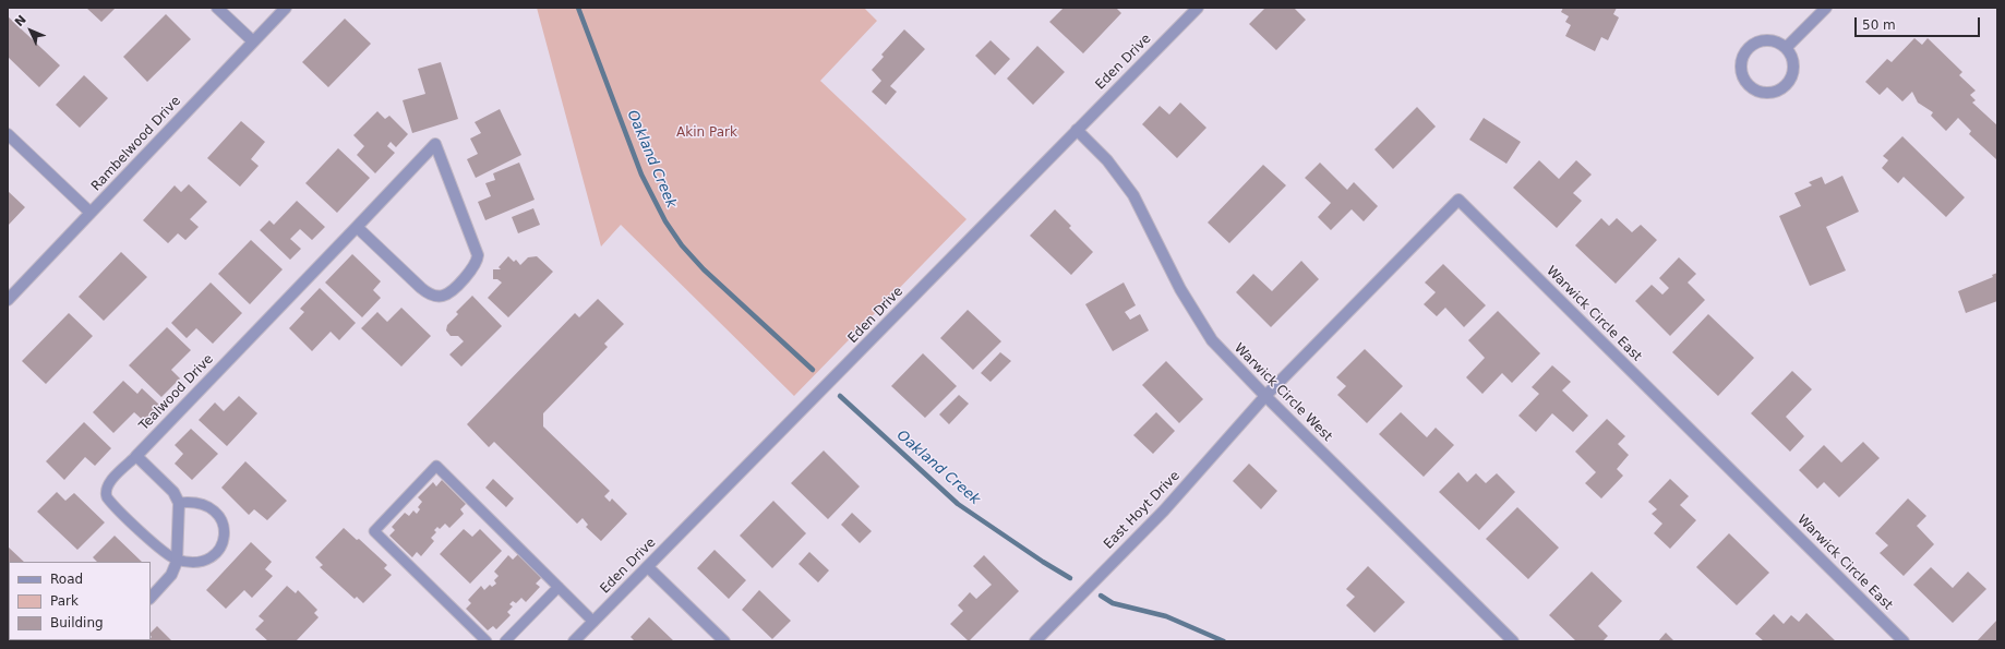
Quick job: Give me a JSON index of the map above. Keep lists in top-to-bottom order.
{
  "streets": {
    "street": [
      "Eden Drive",
      "Rambelwood Drive",
      "Warwick Circle East",
      "Tealwood Drive",
      "Warwick Circle West",
      "East Hoyt Drive"
    ]
  },
  "crossings": [
    ["Eden Drive", "Warwick Circle West"],
    ["Warwick Circle East", "Warwick Circle West"],
    ["Warwick Circle East", "East Hoyt Drive"],
    ["Warwick Circle West", "East Hoyt Drive"]
  ],
  "water": ["Oakland Creek"],
  "parks": ["Akin Park"],
  "legend": ["Road", "Park", "Building"],
  "scale_bar": "50 m",
  "north": "top left"
}
